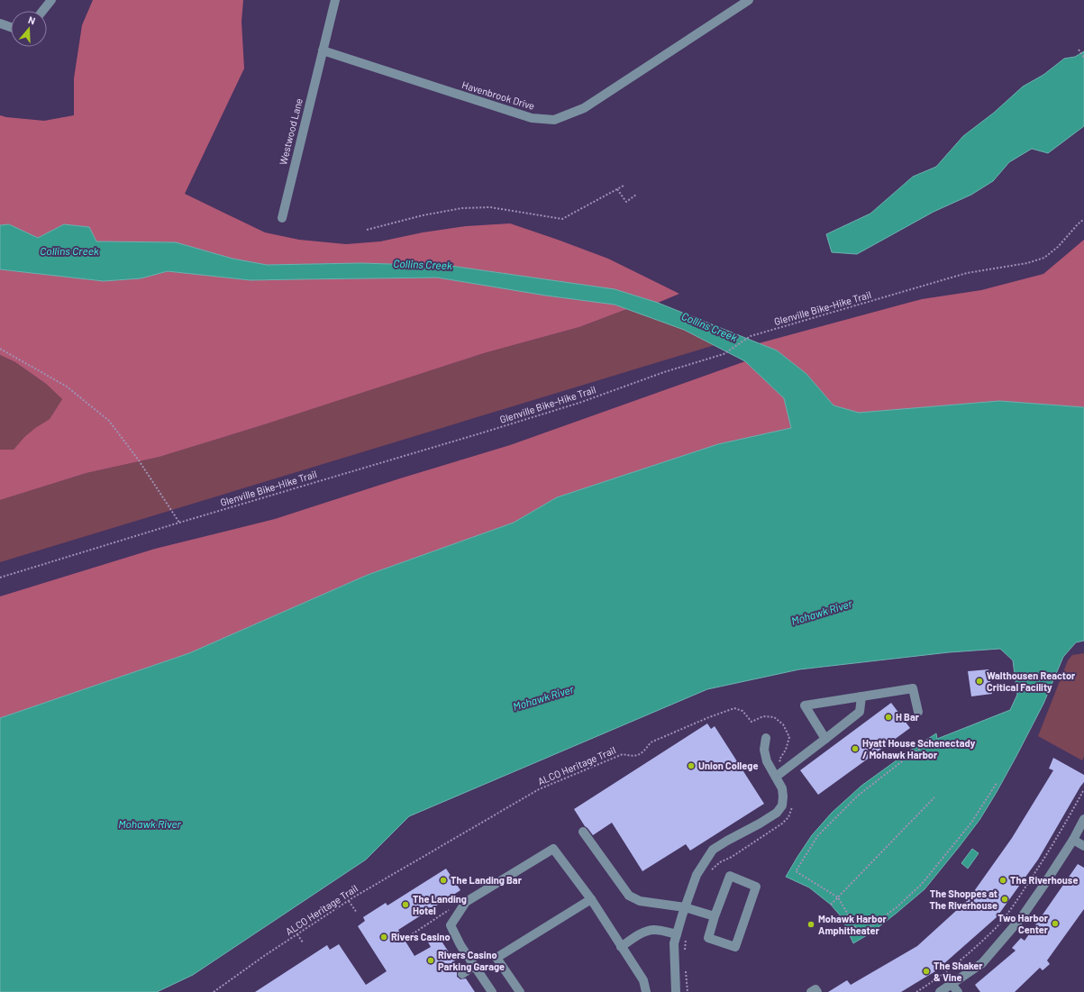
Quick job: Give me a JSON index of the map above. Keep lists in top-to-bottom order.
{
  "streets": {
    "street": ["Havenbrook Drive", "Westwood Lane"],
    "path": ["Glenville Bike-Hike Trail", "ALCO Heritage Trail"]
  },
  "crossings": [
    ["Havenbrook Drive", "Westwood Lane"]
  ],
  "water": ["Collins Creek", "Mohawk River"],
  "places": [
    "Walthousen Reactor Critical Facility",
    "H Bar",
    "Hyatt House Schenectady / Mohawk Harbor",
    "Union College",
    "The Landing Bar",
    "The Riverhouse",
    "The Shoppes at The Riverhouse",
    "The Landing Hotel",
    "Two Harbor Center",
    "Mohawk Harbor Amphitheater",
    "Rivers Casino",
    "Rivers Casino Parking Garage",
    "The Shaker & Vine"
  ],
  "north": "top"
}
